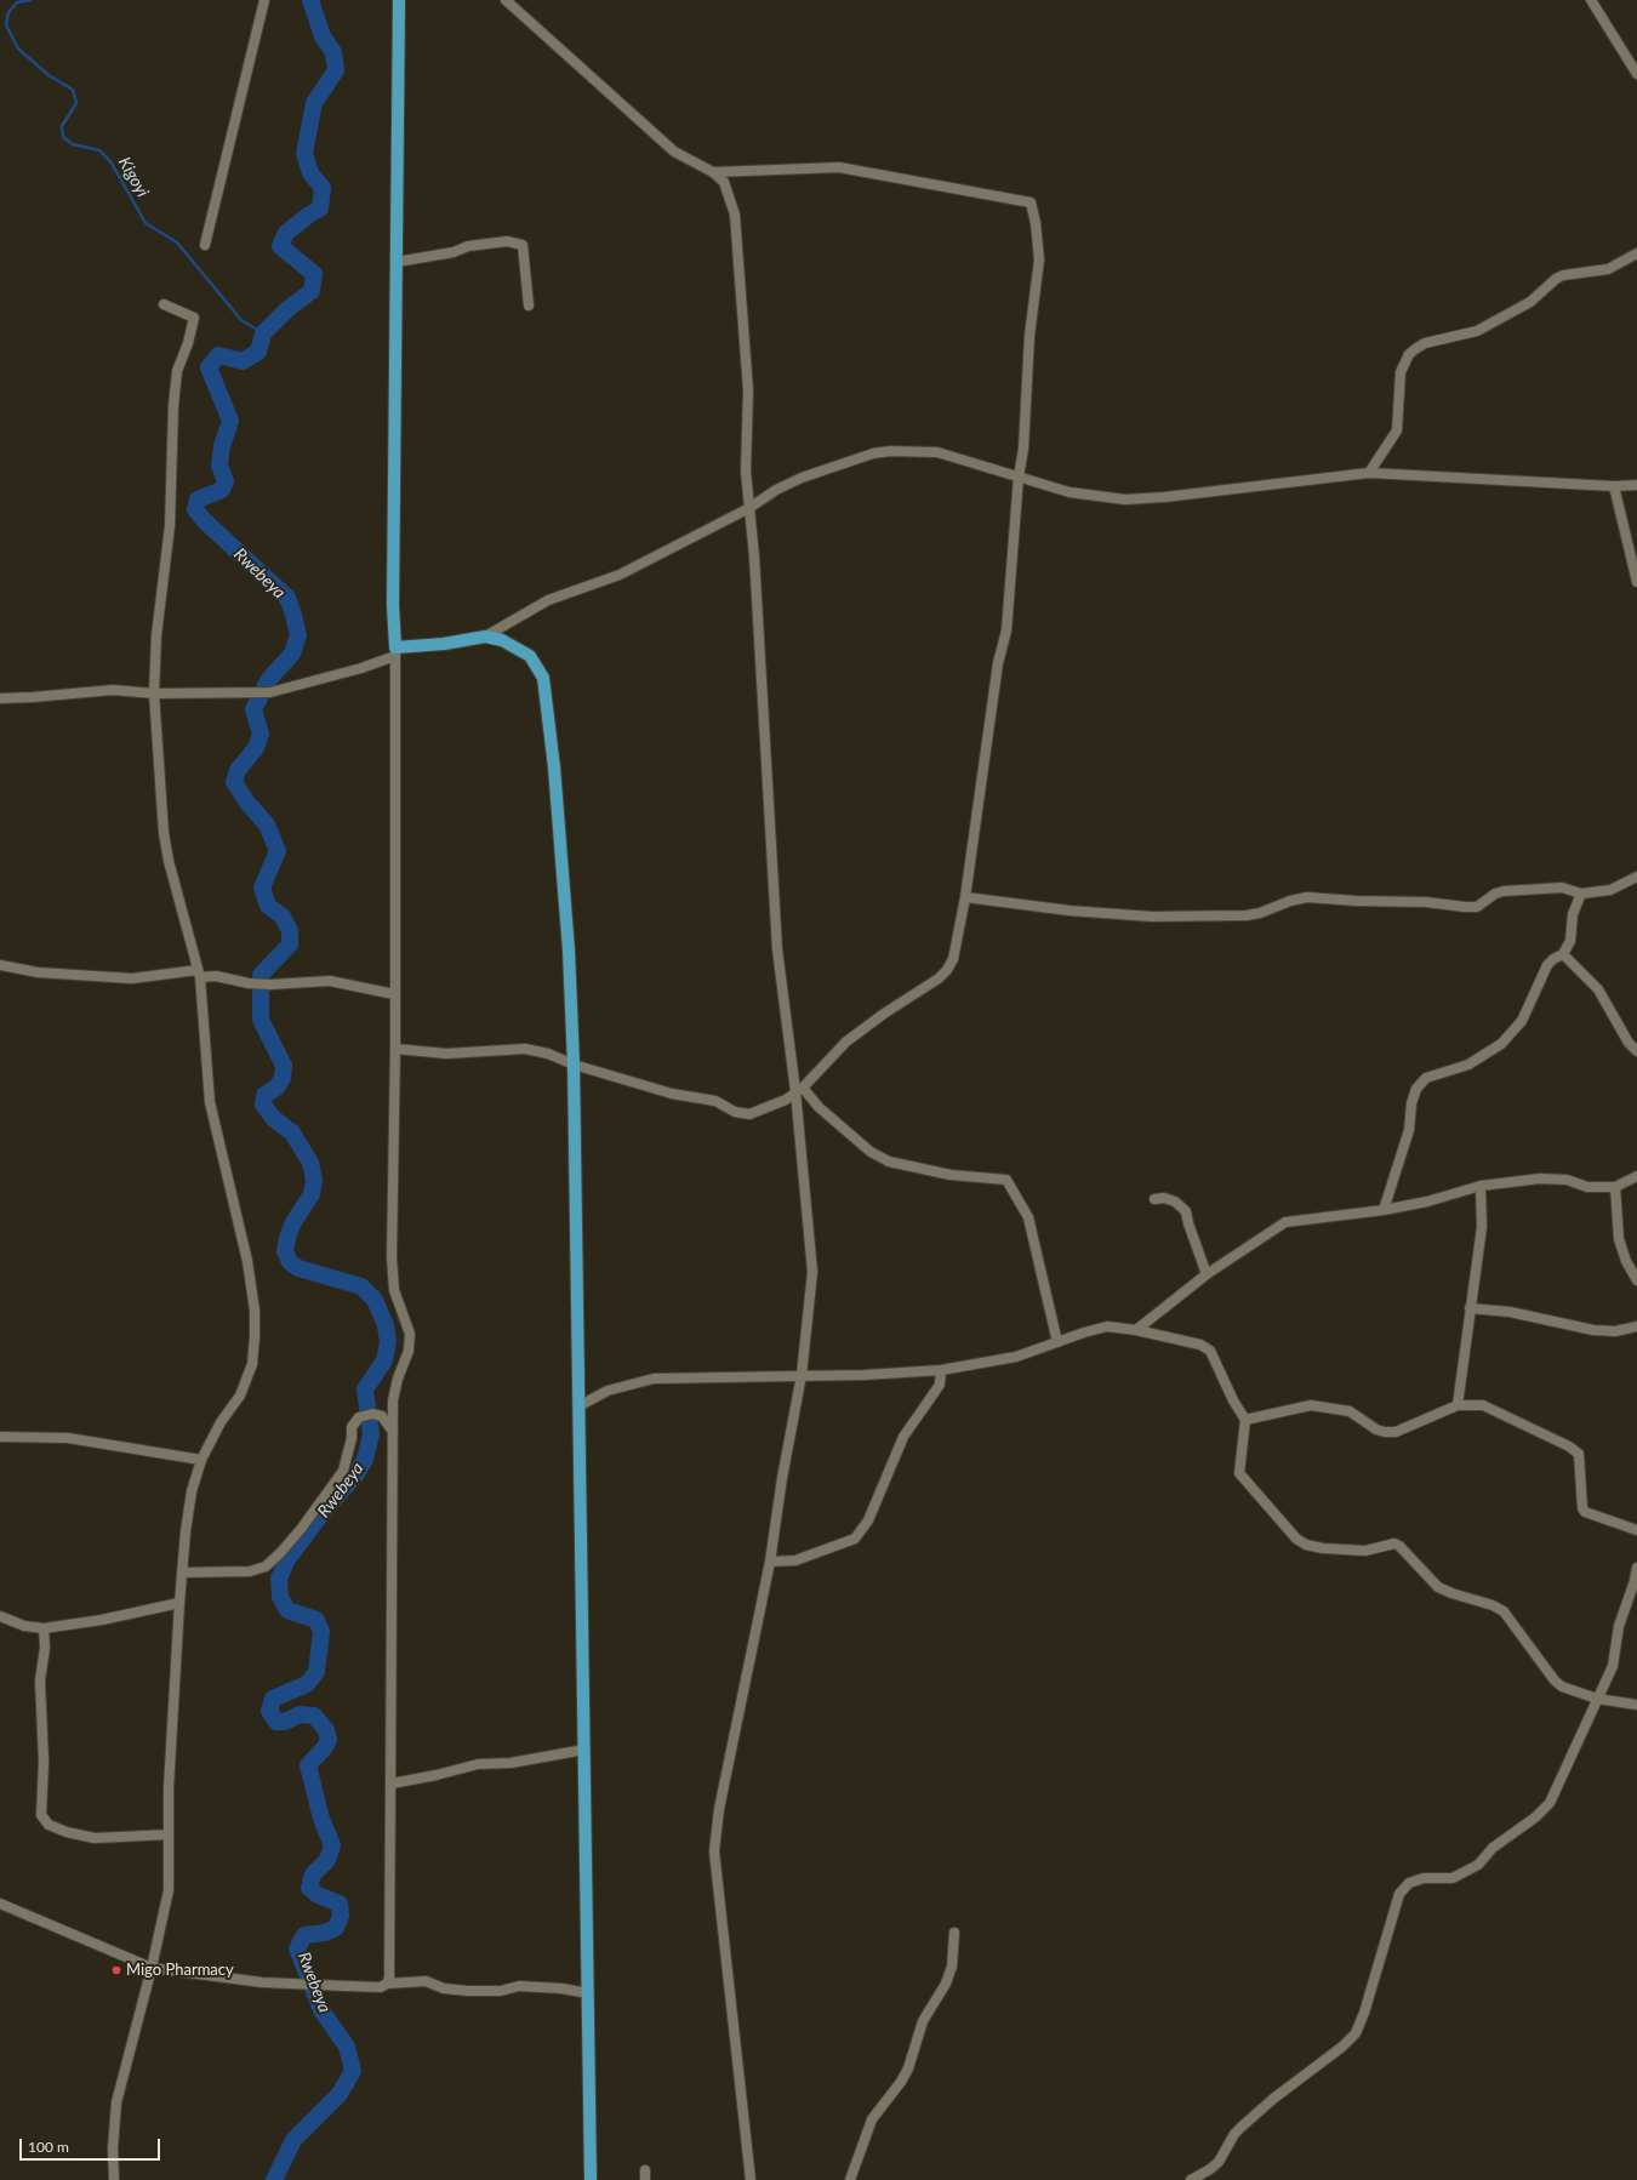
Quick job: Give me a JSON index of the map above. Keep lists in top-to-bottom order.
{
  "water": ["Kigoyi", "Rwebeya"],
  "places": ["Migo Pharmacy"],
  "scale_bar": "100 m"
}
